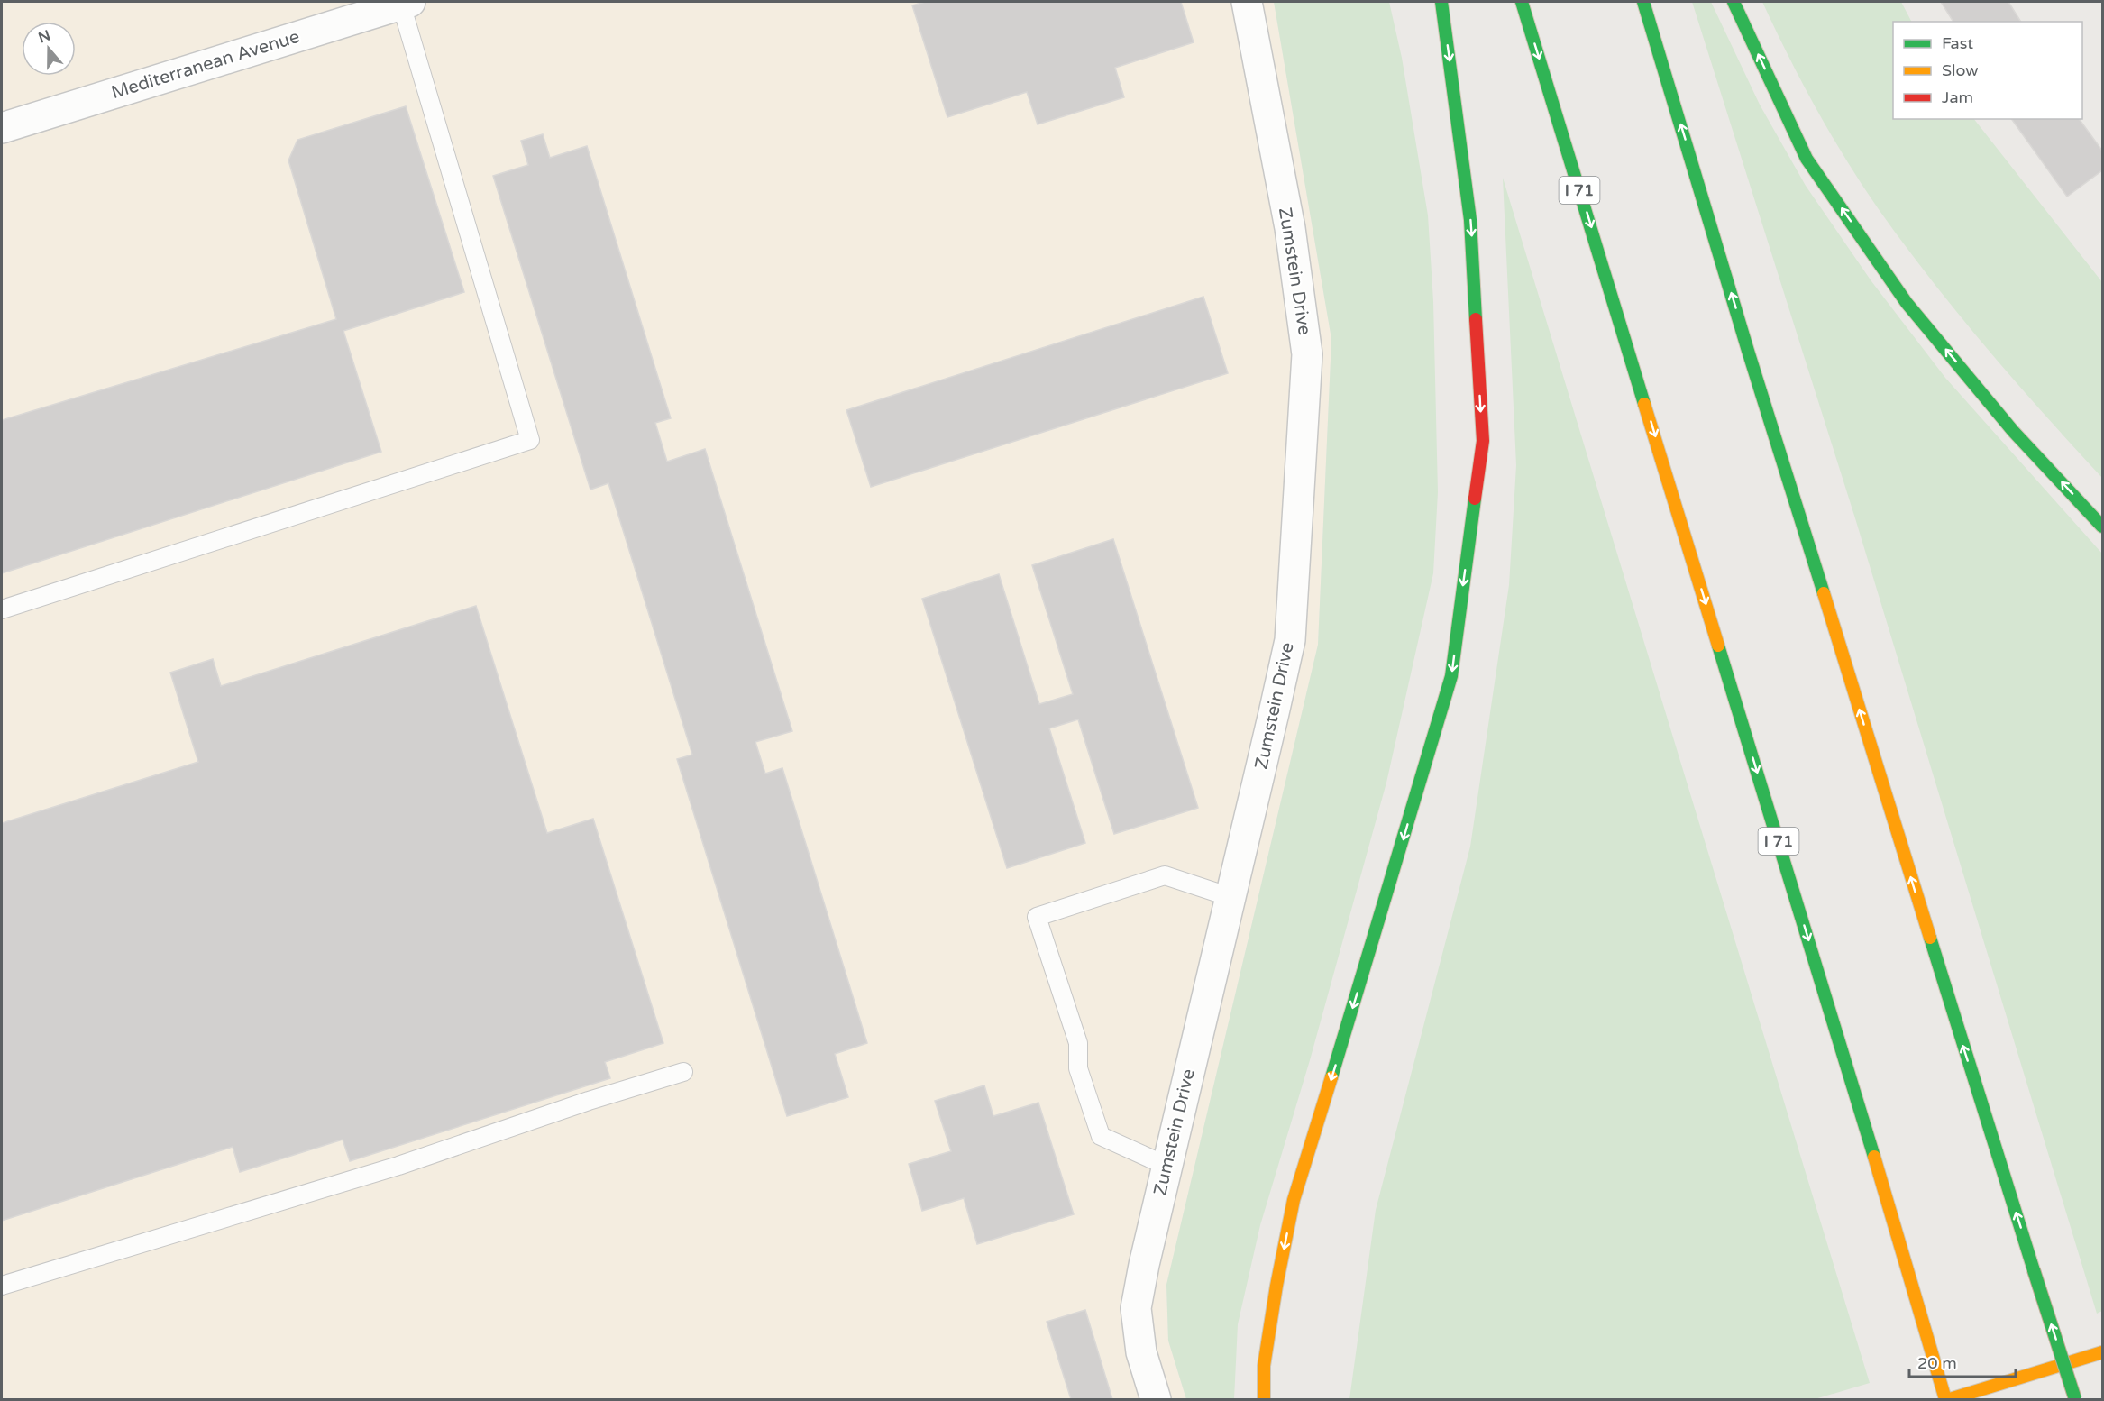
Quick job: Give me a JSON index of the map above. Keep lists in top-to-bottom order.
{
  "streets": {
    "main road": ["I 71"],
    "street": ["Mediterranean Avenue", "Zumstein Drive"]
  },
  "legend": ["Fast", "Slow", "Jam"],
  "scale_bar": "20 m",
  "north": "top"
}
